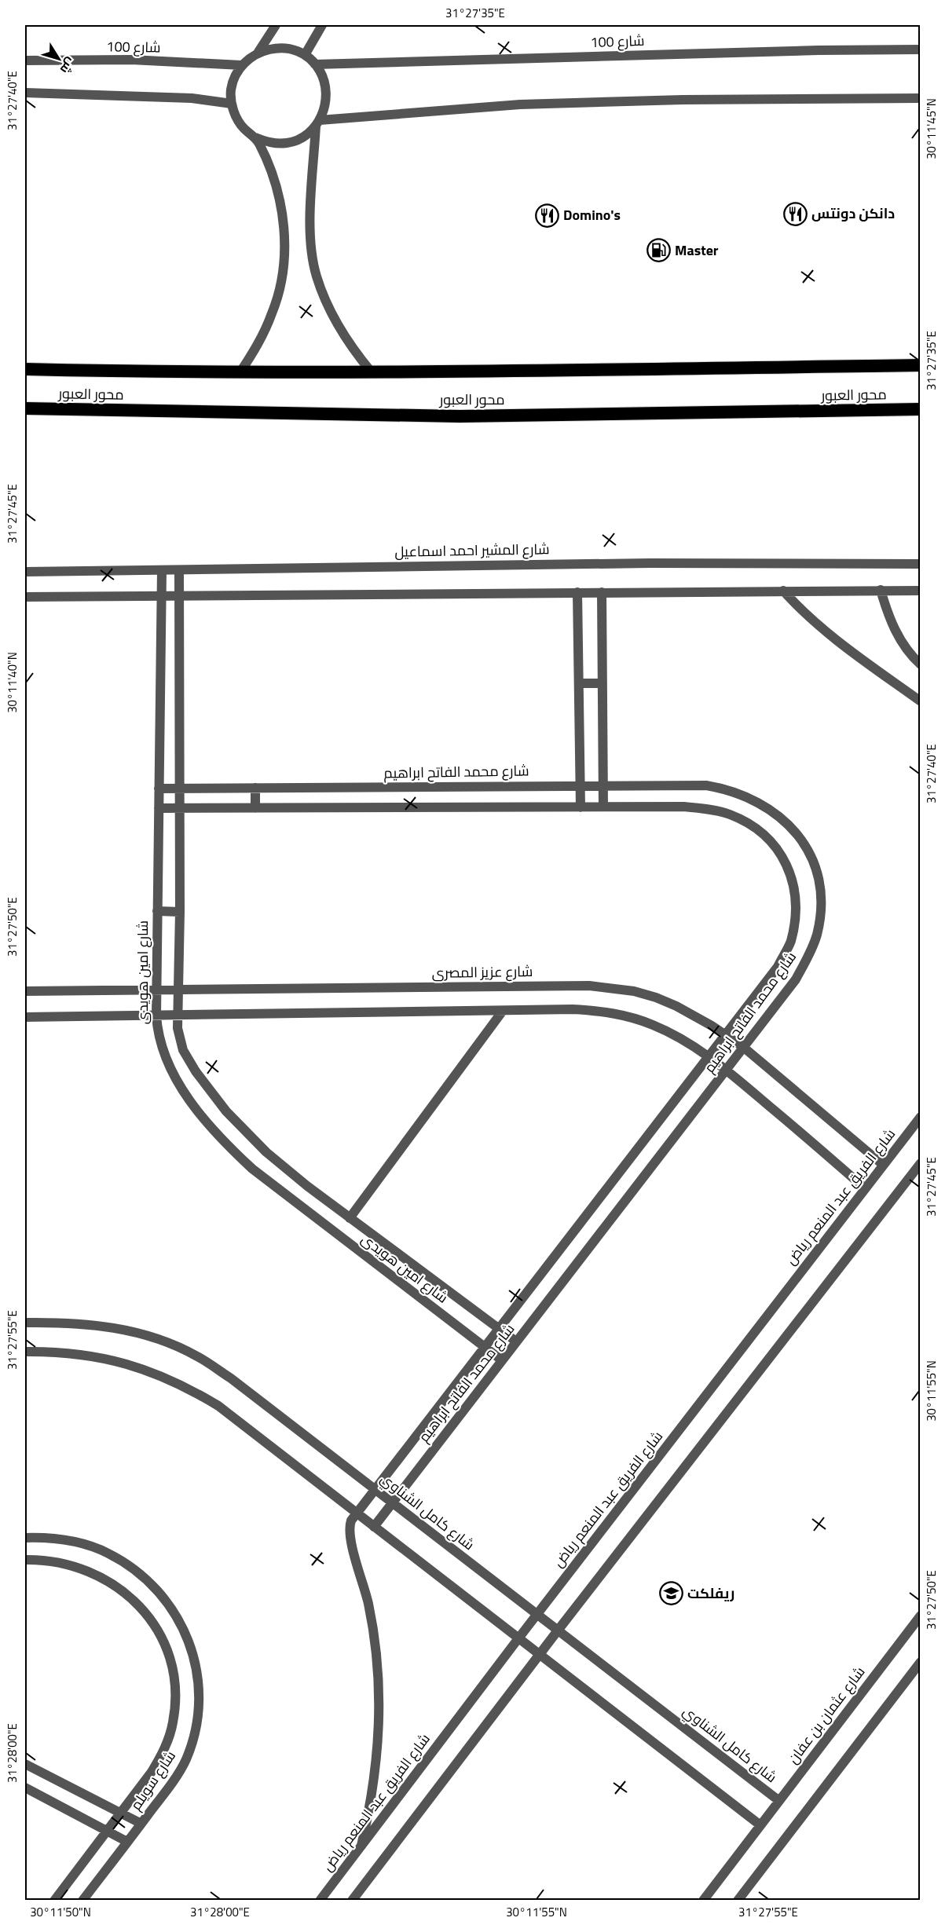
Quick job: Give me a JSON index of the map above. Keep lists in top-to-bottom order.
{
  "streets": {
    "highway": ["محور العبور"],
    "street": [
      "شارع 100",
      "شارع المشير احمد اسماعيل",
      "شارع محمد الفاتح ابراهيم",
      "شارع امين هويدى",
      "شارع عزيز المصرى",
      "شارع الفريق عبد المنعم رياض",
      "شارع كامل الشناوي",
      "شارع عثمان بن عفان",
      "شارع سويلم"
    ]
  },
  "crossings": [
    ["شارع المشير احمد اسماعيل", "شارع امين هويدى"],
    ["شارع محمد الفاتح ابراهيم", "شارع امين هويدى"],
    ["شارع محمد الفاتح ابراهيم", "شارع عزيز المصرى"],
    ["شارع محمد الفاتح ابراهيم", "شارع الفريق عبد المنعم رياض"],
    ["شارع محمد الفاتح ابراهيم", "شارع كامل الشناوي"],
    ["شارع امين هويدى", "شارع عزيز المصرى"],
    ["شارع عزيز المصرى", "شارع الفريق عبد المنعم رياض"],
    ["شارع الفريق عبد المنعم رياض", "شارع كامل الشناوي"],
    ["شارع كامل الشناوي", "شارع عثمان بن عفان"]
  ],
  "places": {
    "restaurant": ["دانكن دونتس", "Domino's"],
    "fuel station": ["Master"],
    "school or university": ["ريفلكت"]
  },
  "north": "bottom right",
  "coordinates": [
    "31°27'35\"E",
    "31°27'40\"E",
    "30°11'45\"N",
    "31°27'45\"E",
    "30°11'40\"N",
    "31°27'50\"E",
    "31°27'55\"E",
    "30°11'55\"N",
    "31°28'00\"E",
    "30°11'50\"N"
  ]
}
